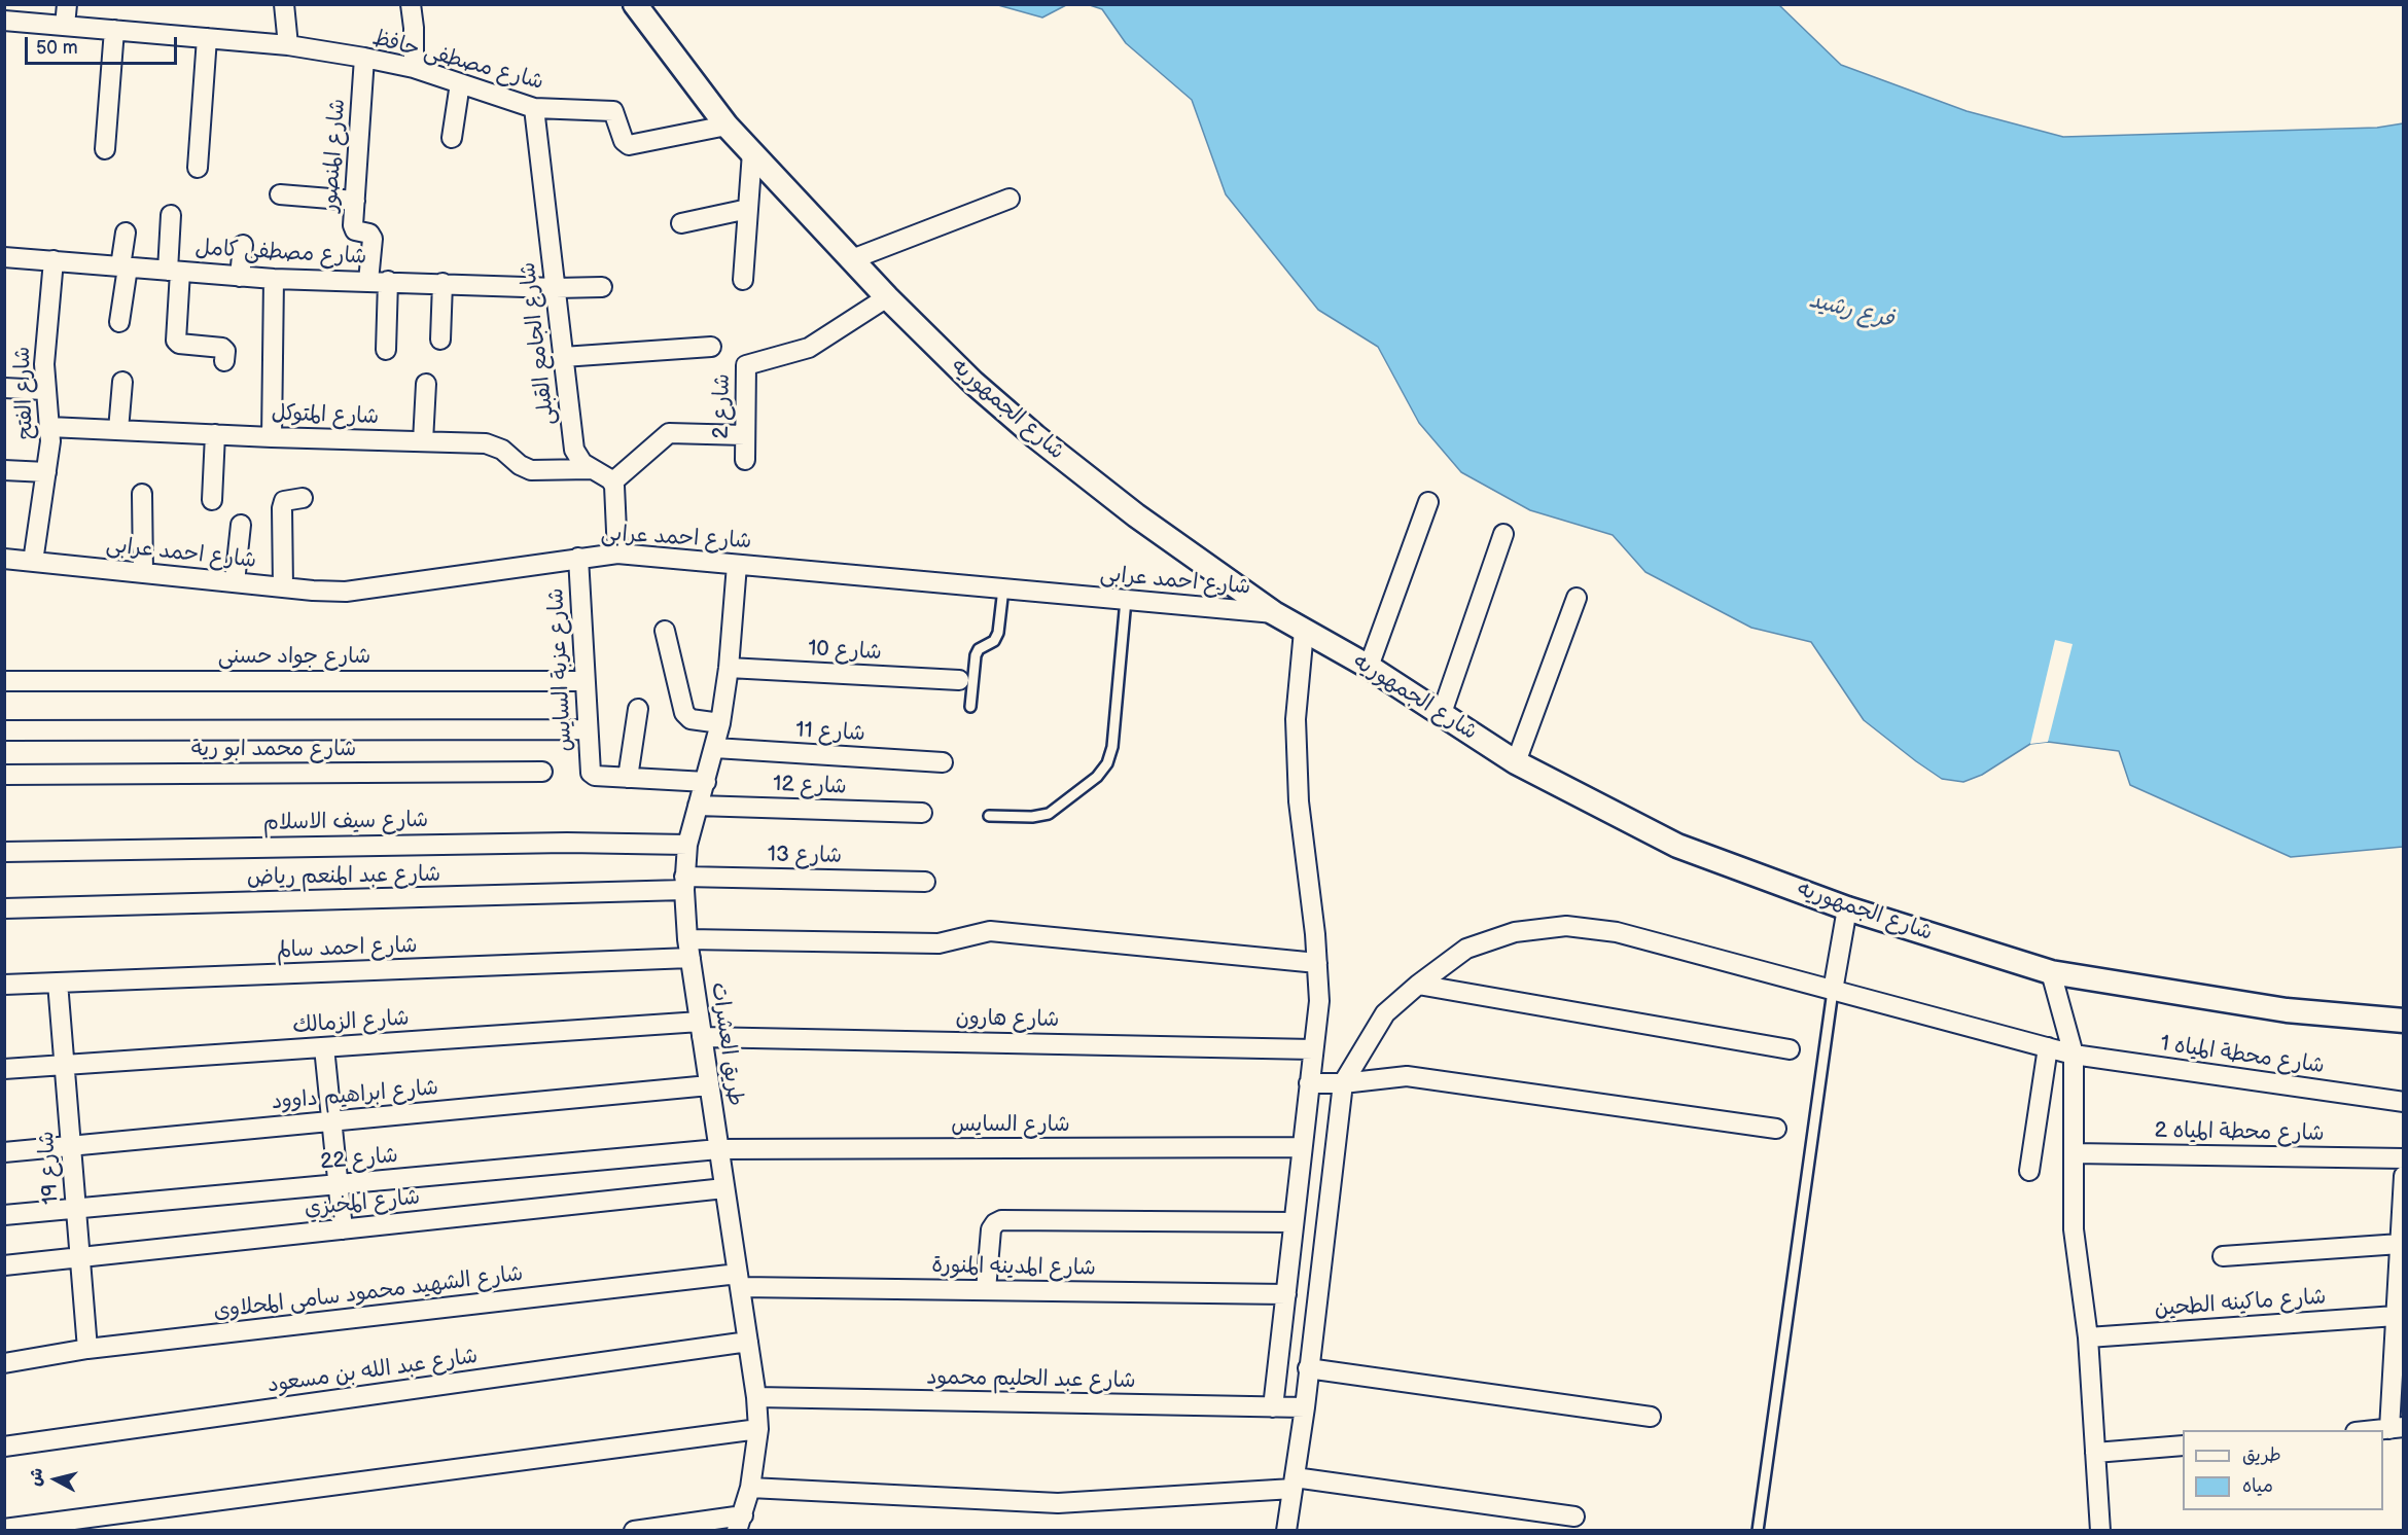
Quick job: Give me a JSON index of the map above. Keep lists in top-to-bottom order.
{
  "streets": {
    "street": [
      "شارع مصطفى حافظ",
      "شارع المنصور",
      "شارع مصطفى كامل",
      "شارع الجامع القبلى",
      "شارع الفتح",
      "شارع 2",
      "شارع الجمهوريه",
      "شارع المتوكل",
      "شارع احمد عرابى",
      "شارع 10",
      "شارع جواد حسنى",
      "شارع عزبة السايس",
      "شارع 11",
      "شارع محمد ابو رية",
      "شارع 12",
      "شارع سيف الاسلام",
      "شارع 13",
      "شارع عبد المنعم رياض",
      "شارع احمد سالم",
      "شارع هارون",
      "شارع الزمالك",
      "طريق العشرات",
      "شارع محطة المياه 1",
      "شارع ابراهيم داوود",
      "شارع السايس",
      "شارع محطة المياه 2",
      "شارع 22",
      "شارع 19",
      "شارع المخبزي",
      "شارع المدينه المنورة",
      "شارع الشهيد محمود سامى المحلاوى",
      "شارع ماكينه الطحين",
      "شارع عبد الله بن مسعود",
      "شارع عبد الحليم محمود"
    ]
  },
  "crossings": [
    ["شارع مصطفى حافظ", "شارع المنصور"],
    ["شارع مصطفى حافظ", "شارع الجامع القبلى"],
    ["شارع مصطفى حافظ", "شارع الجمهوريه"],
    ["شارع المنصور", "شارع مصطفى كامل"],
    ["شارع مصطفى كامل", "شارع الجامع القبلى"],
    ["شارع مصطفى كامل", "شارع الفتح"],
    ["شارع الجامع القبلى", "شارع المتوكل"],
    ["شارع الفتح", "شارع المتوكل"],
    ["شارع الفتح", "شارع احمد عرابى"],
    ["شارع 2", "شارع الجمهوريه"],
    ["شارع الجمهوريه", "شارع احمد عرابى"],
    ["شارع احمد عرابى", "شارع عزبة السايس"],
    ["شارع احمد عرابى", "طريق العشرات"],
    ["شارع 10", "طريق العشرات"],
    ["شارع جواد حسنى", "شارع عزبة السايس"],
    ["شارع عزبة السايس", "طريق العشرات"],
    ["شارع 11", "طريق العشرات"],
    ["شارع 12", "طريق العشرات"],
    ["شارع سيف الاسلام", "طريق العشرات"],
    ["شارع 13", "شارع عبد المنعم رياض"],
    ["شارع 13", "طريق العشرات"],
    ["شارع عبد المنعم رياض", "طريق العشرات"],
    ["شارع احمد سالم", "طريق العشرات"],
    ["شارع احمد سالم", "شارع 19"],
    ["شارع هارون", "شارع الزمالك"],
    ["شارع هارون", "طريق العشرات"],
    ["شارع الزمالك", "طريق العشرات"],
    ["شارع الزمالك", "شارع 19"],
    ["طريق العشرات", "شارع ابراهيم داوود"],
    ["طريق العشرات", "شارع السايس"],
    ["طريق العشرات", "شارع 22"],
    ["طريق العشرات", "شارع المخبزي"],
    ["طريق العشرات", "شارع المدينه المنورة"],
    ["طريق العشرات", "شارع الشهيد محمود سامى المحلاوى"],
    ["طريق العشرات", "شارع عبد الله بن مسعود"],
    ["طريق العشرات", "شارع عبد الحليم محمود"],
    ["شارع ابراهيم داوود", "شارع 19"],
    ["شارع السايس", "شارع 22"],
    ["شارع 22", "شارع 19"],
    ["شارع 19", "شارع المخبزي"],
    ["شارع 19", "شارع الشهيد محمود سامى المحلاوى"],
    ["شارع المدينه المنورة", "شارع الشهيد محمود سامى المحلاوى"]
  ],
  "water": ["فرع رشيد"],
  "legend": ["طريق", "مياه"],
  "scale_bar": "50 m",
  "north": "left"
}
